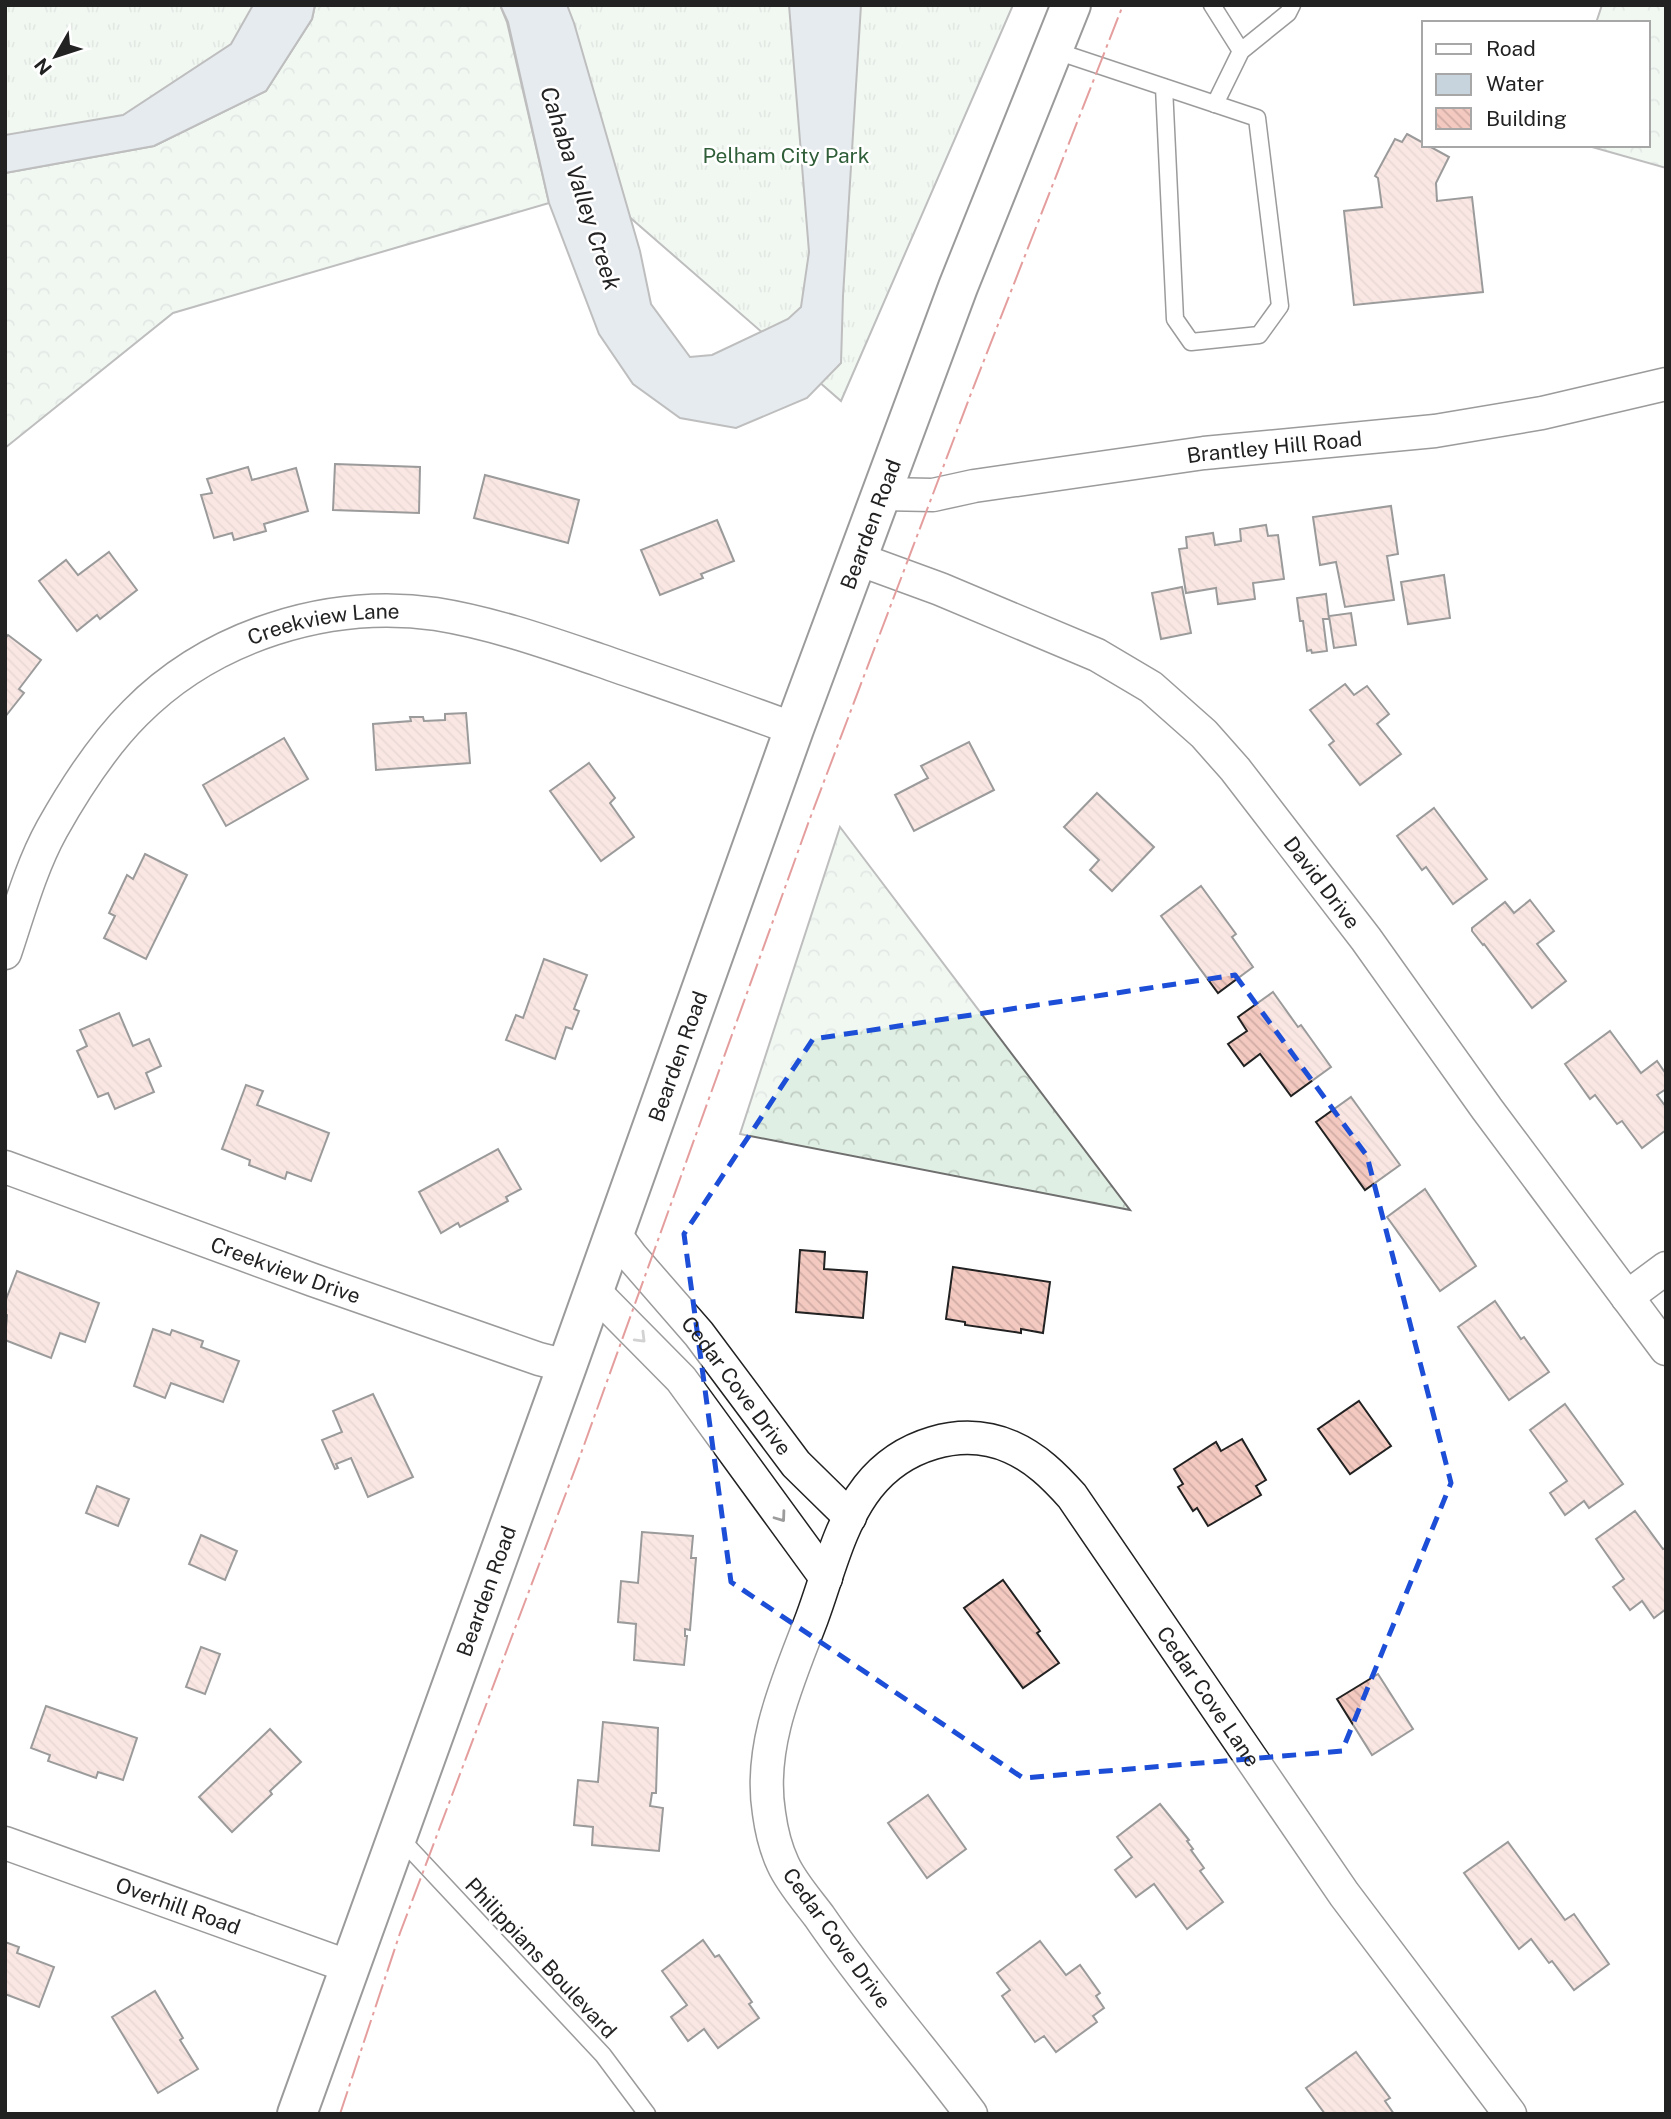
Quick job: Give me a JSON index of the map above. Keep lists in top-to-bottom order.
{
  "streets": {
    "street": [
      "Brantley Hill Road",
      "Bearden Road",
      "Creekview Lane",
      "David Drive",
      "Creekview Drive",
      "Cedar Cove Drive",
      "Cedar Cove Lane",
      "Overhill Road"
    ],
    "lane": ["Philippians Boulevard"]
  },
  "crossings": [
    ["Brantley Hill Road", "Bearden Road"],
    ["Bearden Road", "Creekview Lane"],
    ["Bearden Road", "David Drive"],
    ["Bearden Road", "Creekview Drive"],
    ["Bearden Road", "Cedar Cove Drive"],
    ["Bearden Road", "Overhill Road"],
    ["Bearden Road", "Philippians Boulevard"],
    ["Cedar Cove Drive", "Cedar Cove Lane"]
  ],
  "water": ["Cahaba Valley Creek"],
  "parks": ["Pelham City Park"],
  "legend": ["Road", "Water", "Building"],
  "north": "bottom left"
}
